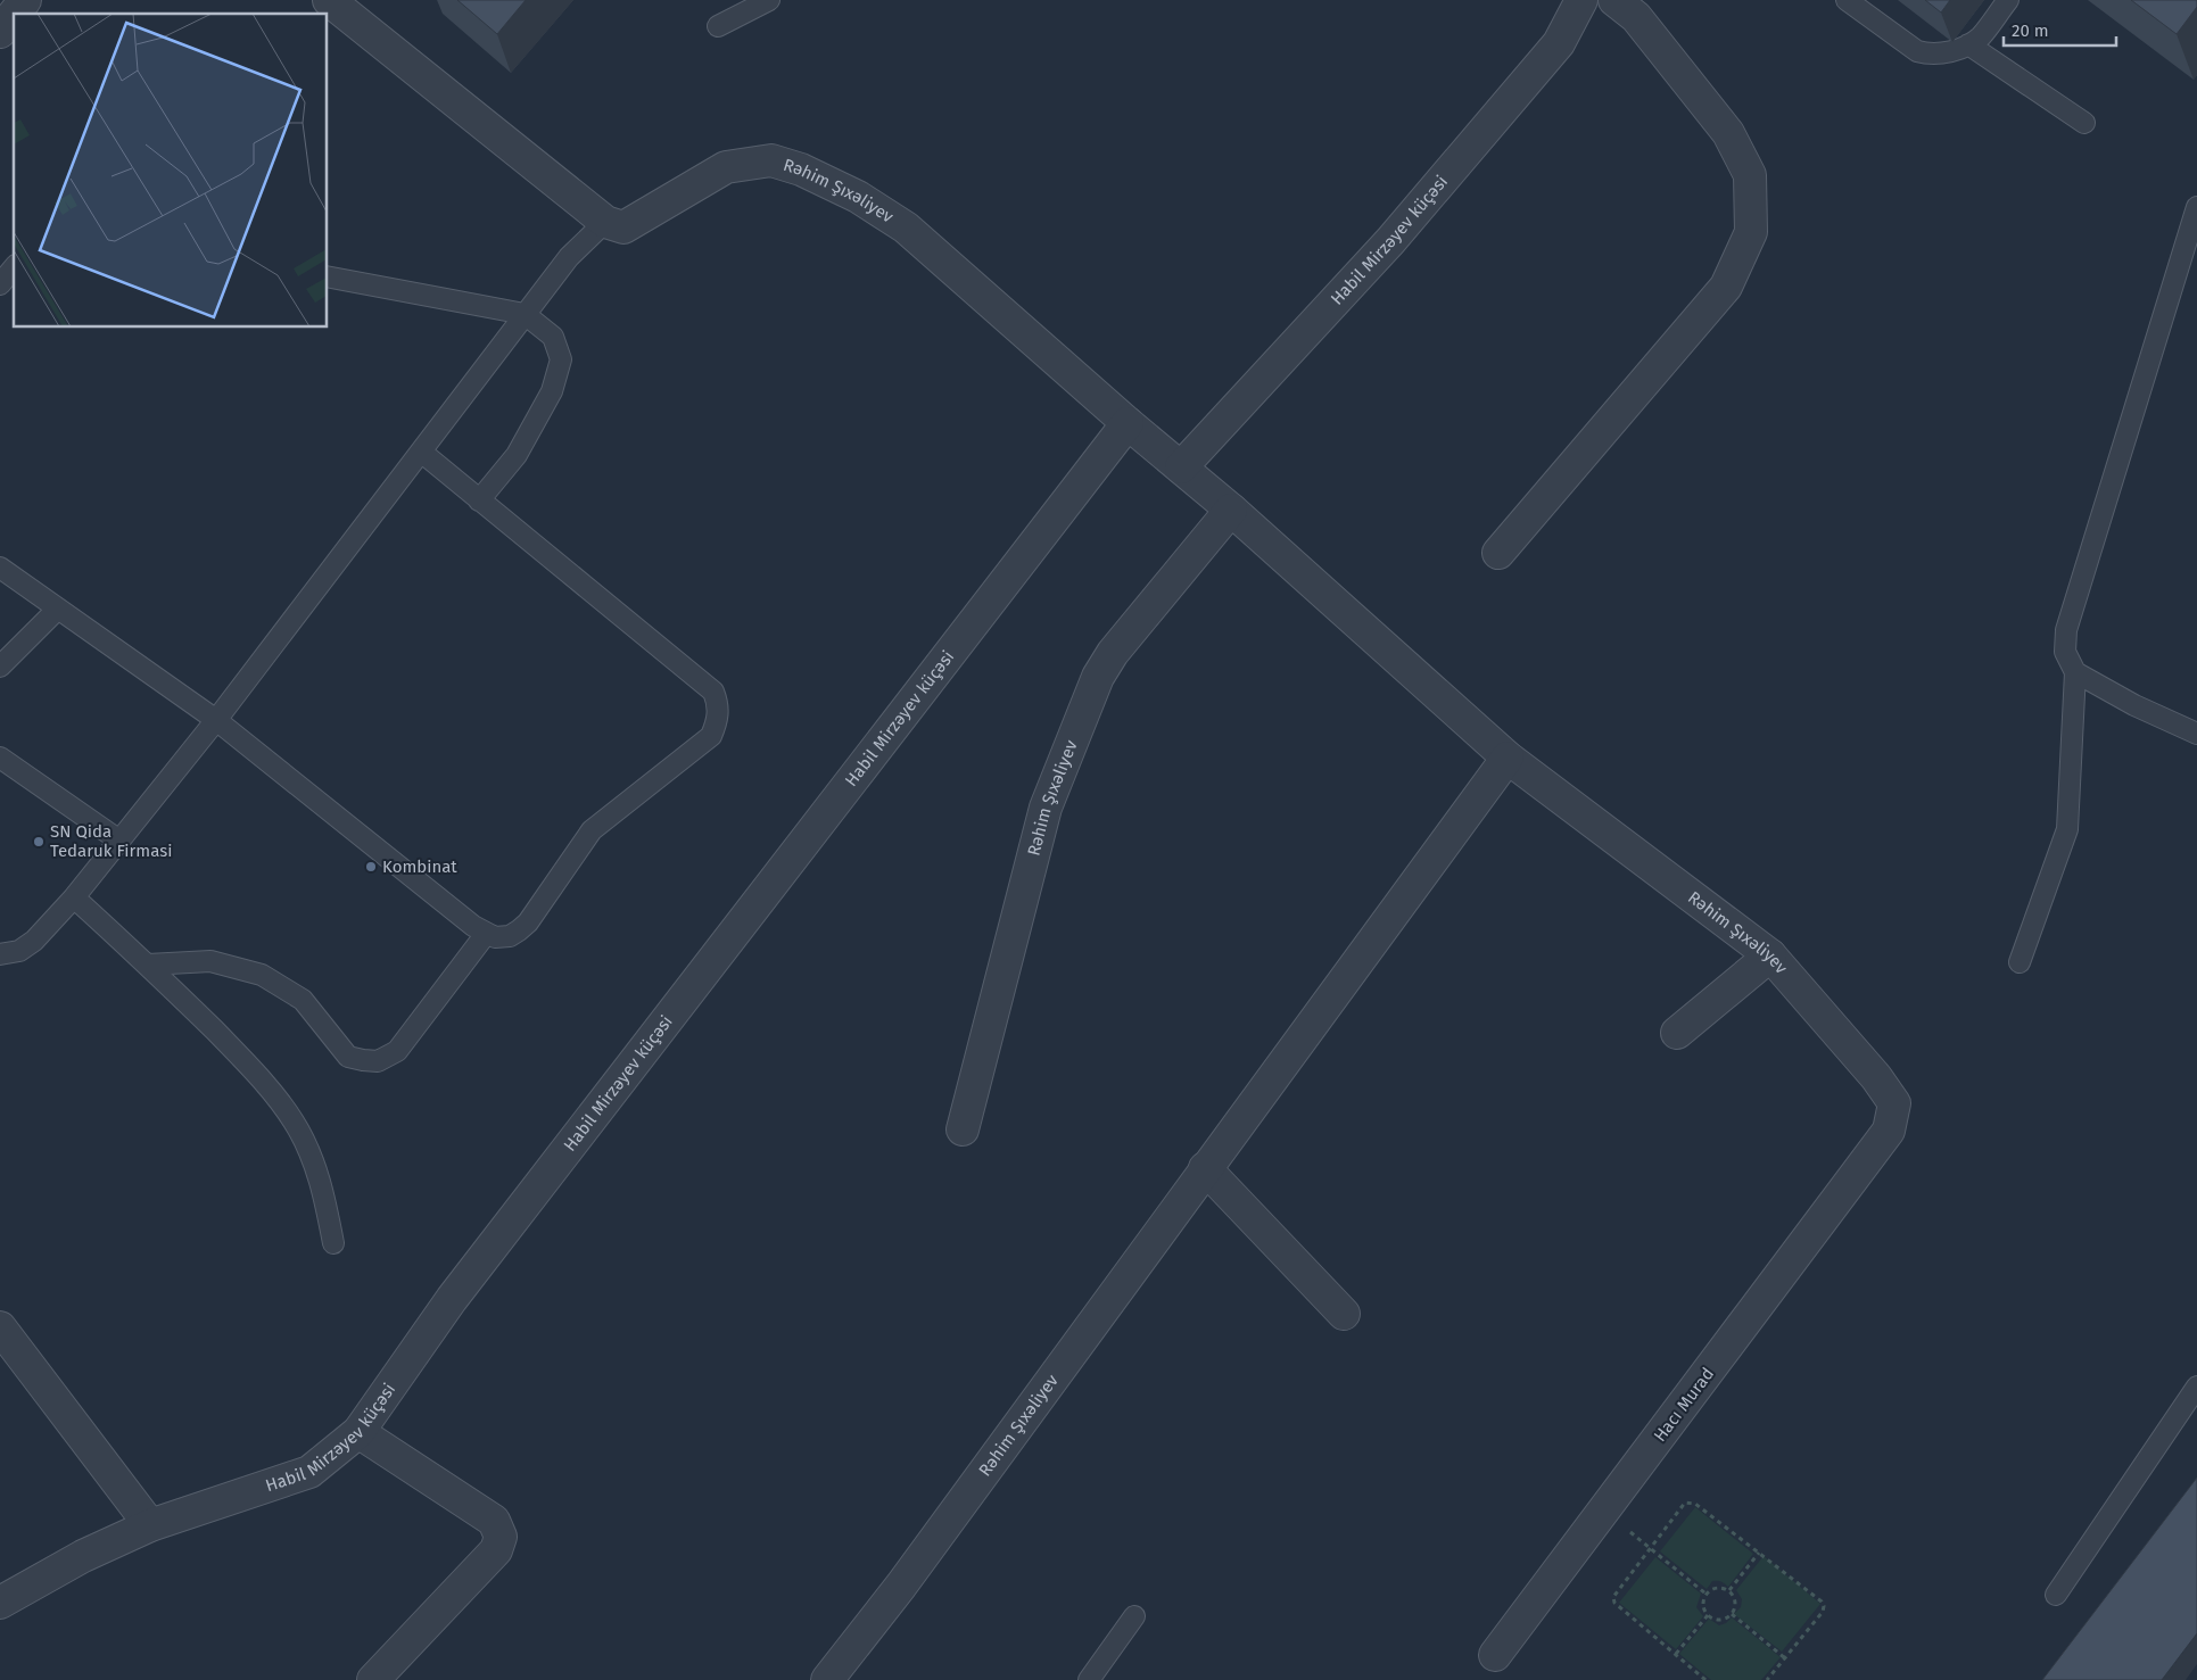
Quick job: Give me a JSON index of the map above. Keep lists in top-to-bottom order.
{
  "streets": {
    "street": ["Rəhim Şıxəliyev", "Habil Mirzəyev küçəsi", "Hacı Murad"]
  },
  "crossings": [
    ["Rəhim Şıxəliyev", "Habil Mirzəyev küçəsi"],
    ["Rəhim Şıxəliyev", "Hacı Murad"]
  ],
  "places": ["SN Qida Tedaruk Firmasi", "Kombinat"],
  "scale_bar": "20 m"
}
